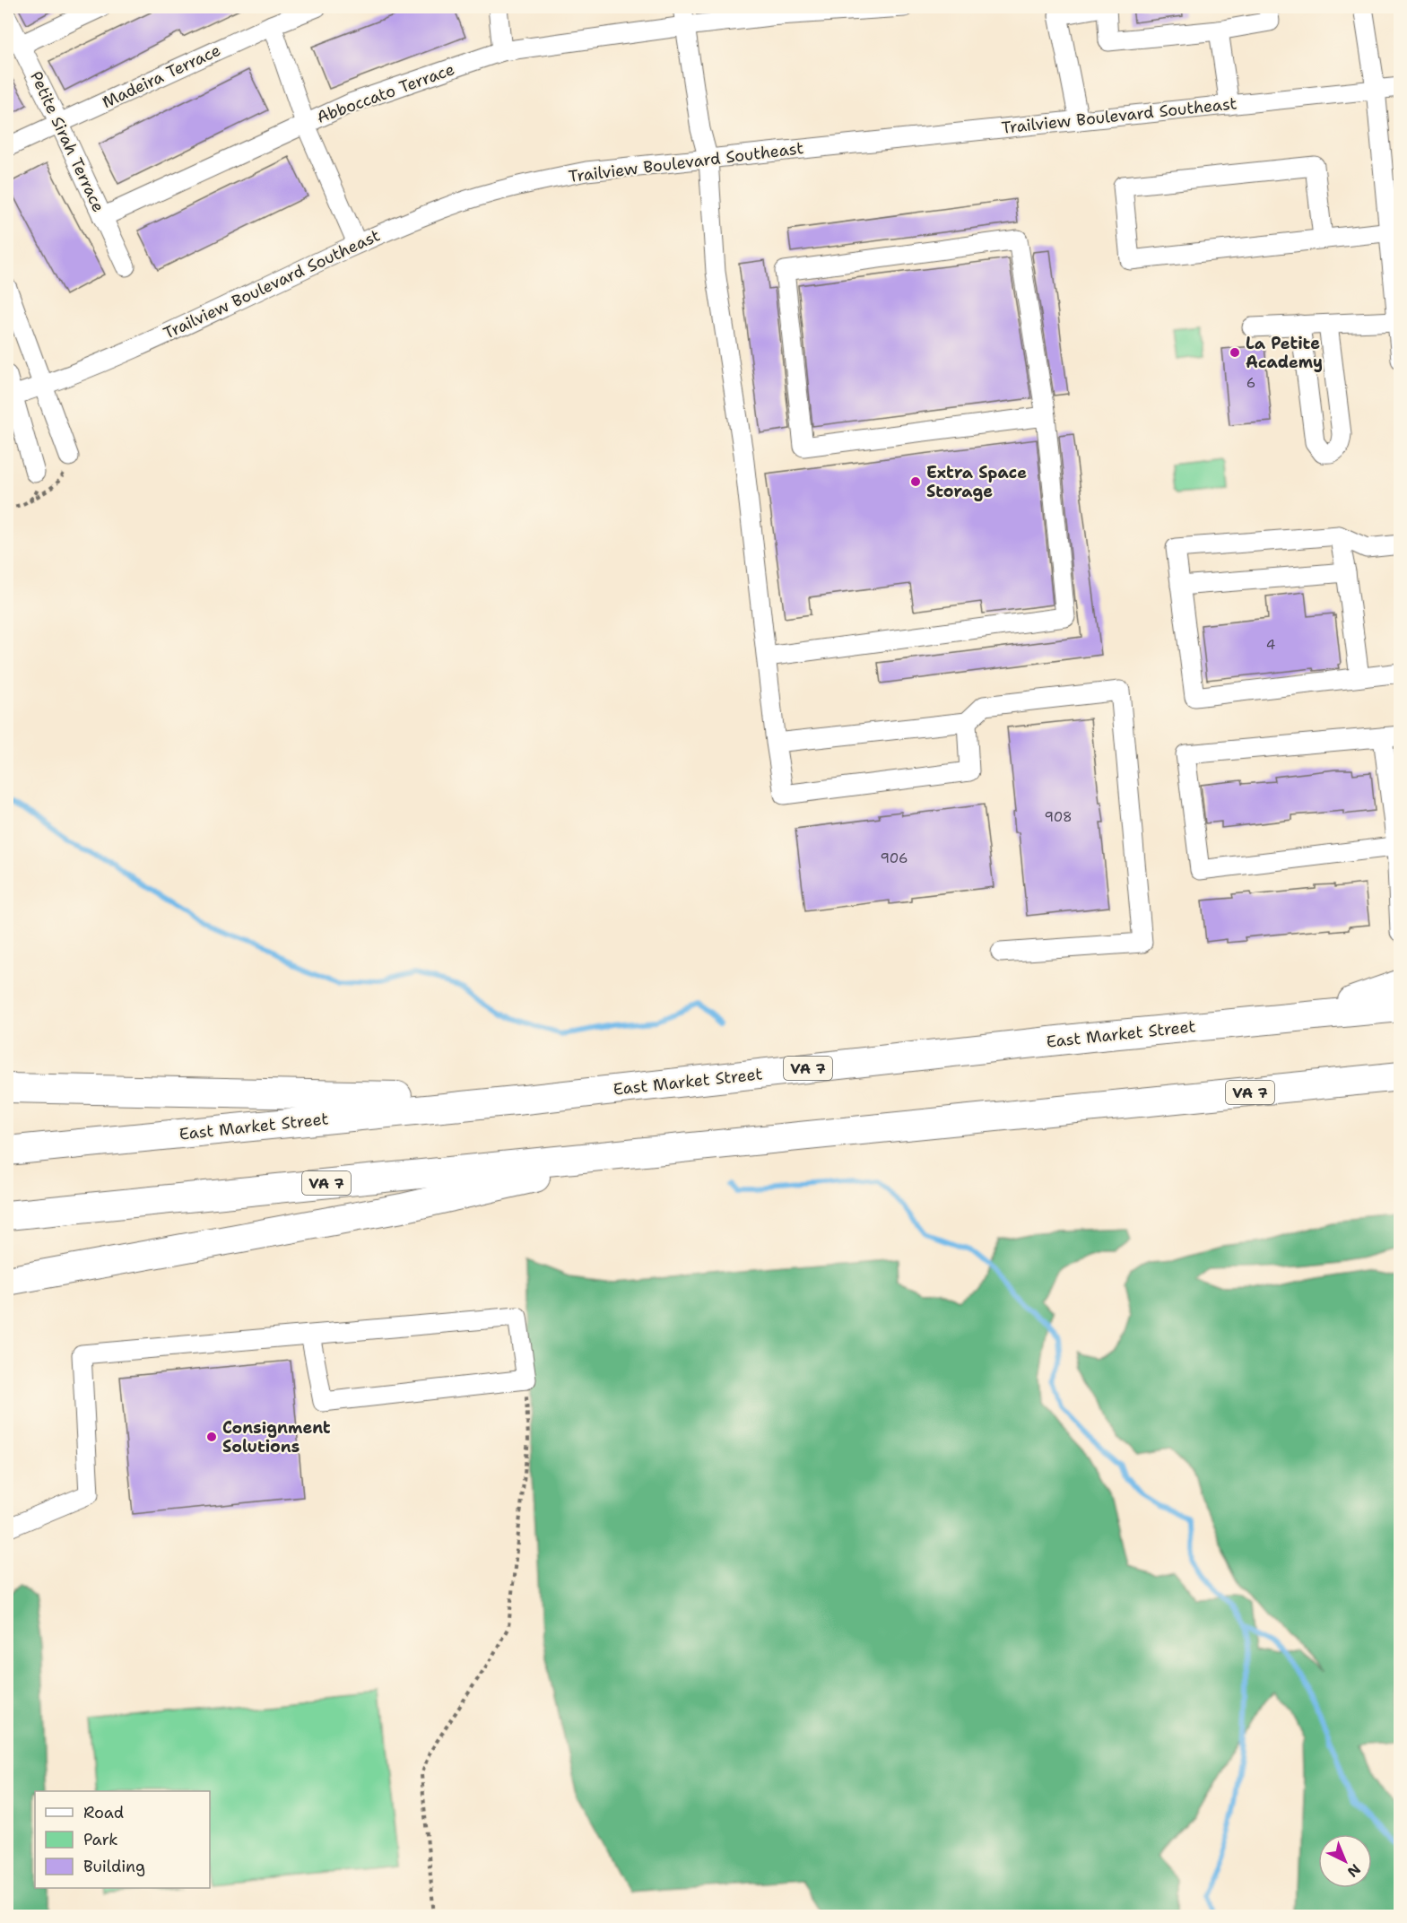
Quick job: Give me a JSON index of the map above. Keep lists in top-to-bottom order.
{
  "streets": {
    "highway": ["East Market Street", "VA 7"],
    "street": [
      "Madeira Terrace",
      "Abboccato Terrace",
      "Trailview Boulevard Southeast",
      "Petite Sirah Terrace"
    ]
  },
  "crossings": [
    ["Madeira Terrace", "Petite Sirah Terrace"],
    ["Abboccato Terrace", "Petite Sirah Terrace"]
  ],
  "places": ["La Petite Academy", "Extra Space Storage", "Consignment Solutions"],
  "house_numbers": [
    "6",
    "4",
    "908",
    "906"
  ],
  "legend": ["Road", "Park", "Building"],
  "north": "bottom right"
}
